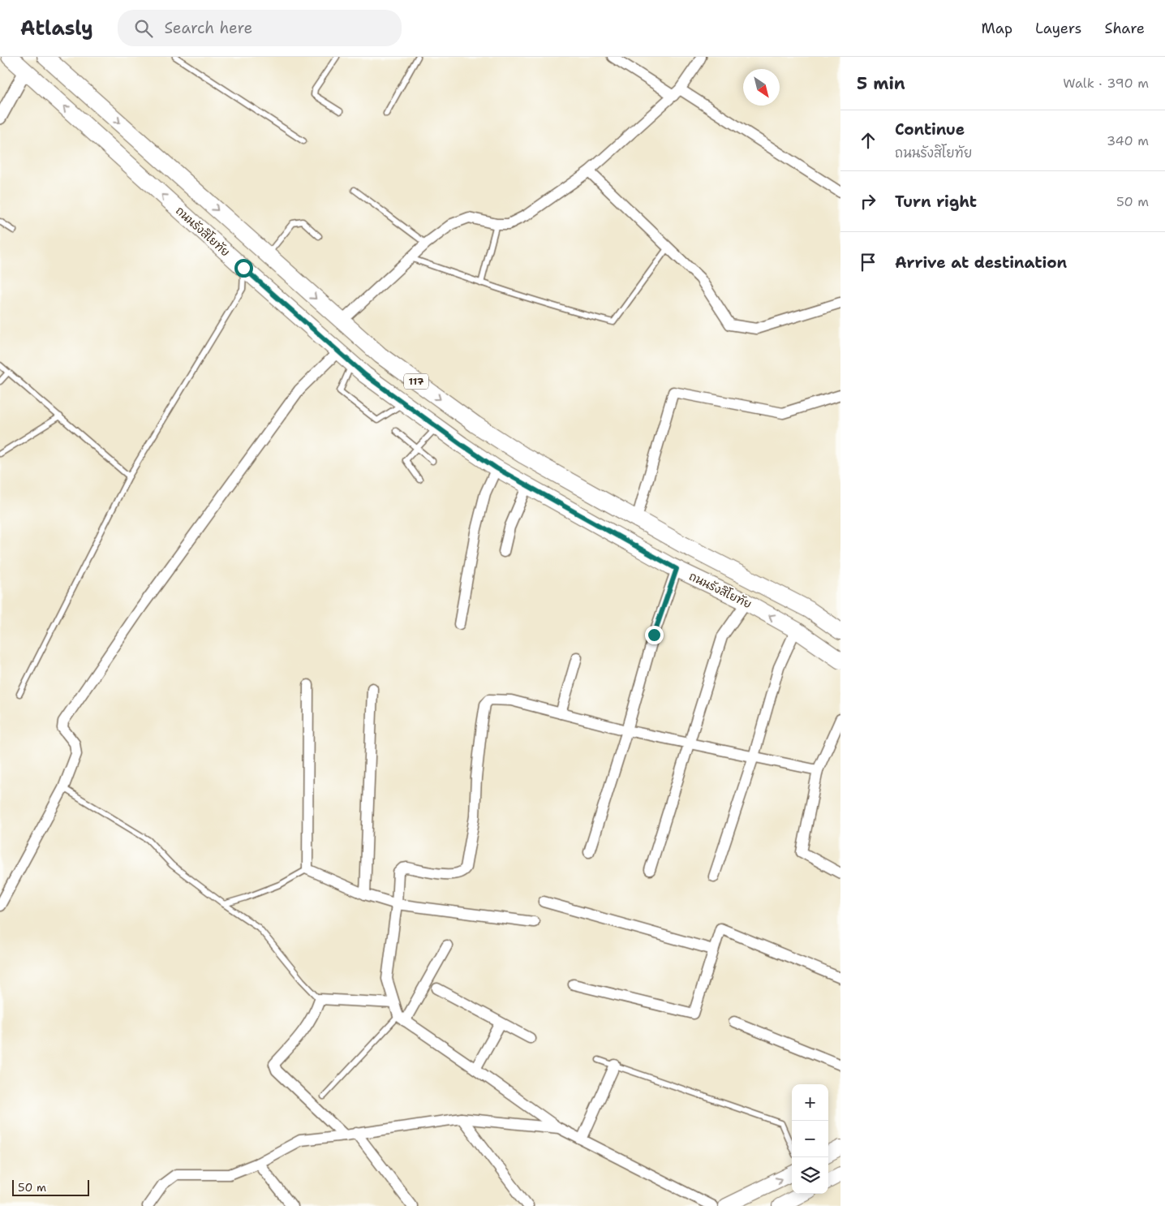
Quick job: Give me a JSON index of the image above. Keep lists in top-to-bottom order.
{
  "streets": {
    "main road": ["ถนนรังสิโยทัย", "117"]
  },
  "scale_bar": "50 m",
  "north": "bottom right",
  "page": {
    "header": "Atlasly",
    "search": "Search here",
    "nav": ["Map", "Layers", "Share"],
    "heading": ["5 min", "Walk · 390 m"],
    "list": [
      ["Continue", "ถนนรังสิโยทัย", "340 m"],
      ["Turn right", "50 m"],
      "Arrive at destination"
    ],
    "map_buttons": ["+", "−"],
    "scale": "50 m"
  }
}
